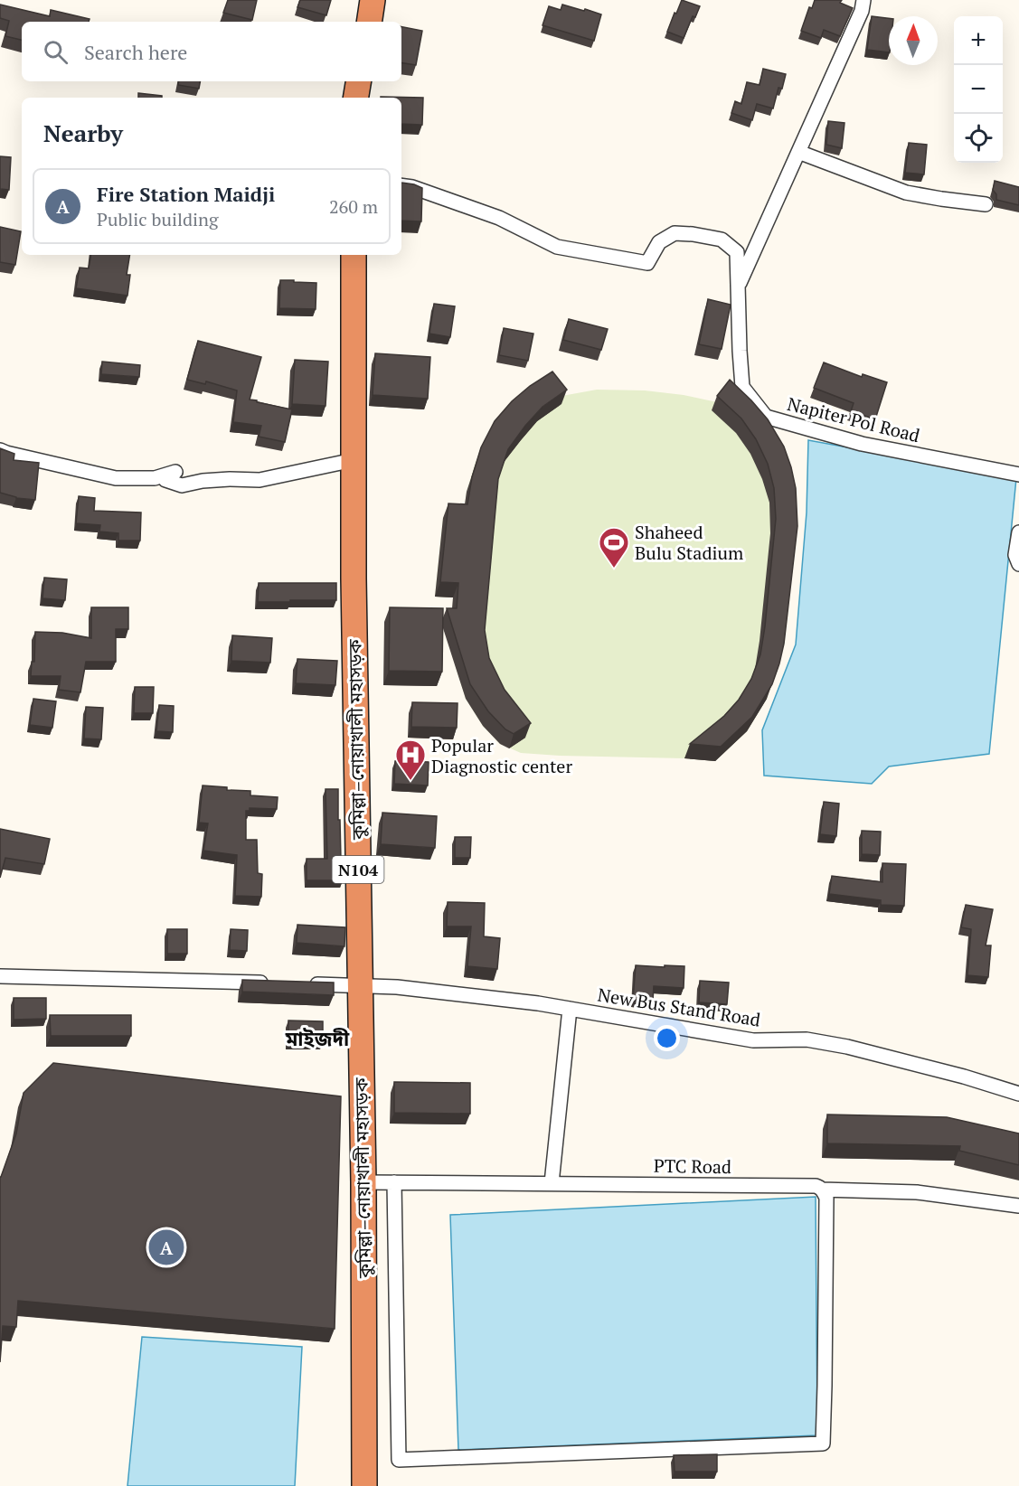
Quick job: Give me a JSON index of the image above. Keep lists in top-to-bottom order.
{
  "streets": {
    "highway": ["কুমিল্লা–নোয়াখালী মহাসড়ক", "N104"],
    "street": ["Napiter Pol Road", "New Bus Stand Road", "PTC Road"]
  },
  "crossings": [
    ["কুমিল্লা–নোয়াখালী মহাসড়ক", "New Bus Stand Road"],
    ["কুমিল্লা–নোয়াখালী মহাসড়ক", "PTC Road"]
  ],
  "districts": ["মাইজদী"],
  "places": {
    "sports": ["Shaheed Bulu Stadium"],
    "hospital": ["Popular Diagnostic center"]
  },
  "north": "top",
  "page": {
    "map_buttons": ["+", "−"],
    "search": "Search here",
    "heading": "Nearby",
    "list": [
      {
        "mark": "A",
        "name": "Fire Station Maidji",
        "note": "Public building",
        "value": "260 m"
      }
    ],
    "pins": "A"
  }
}
